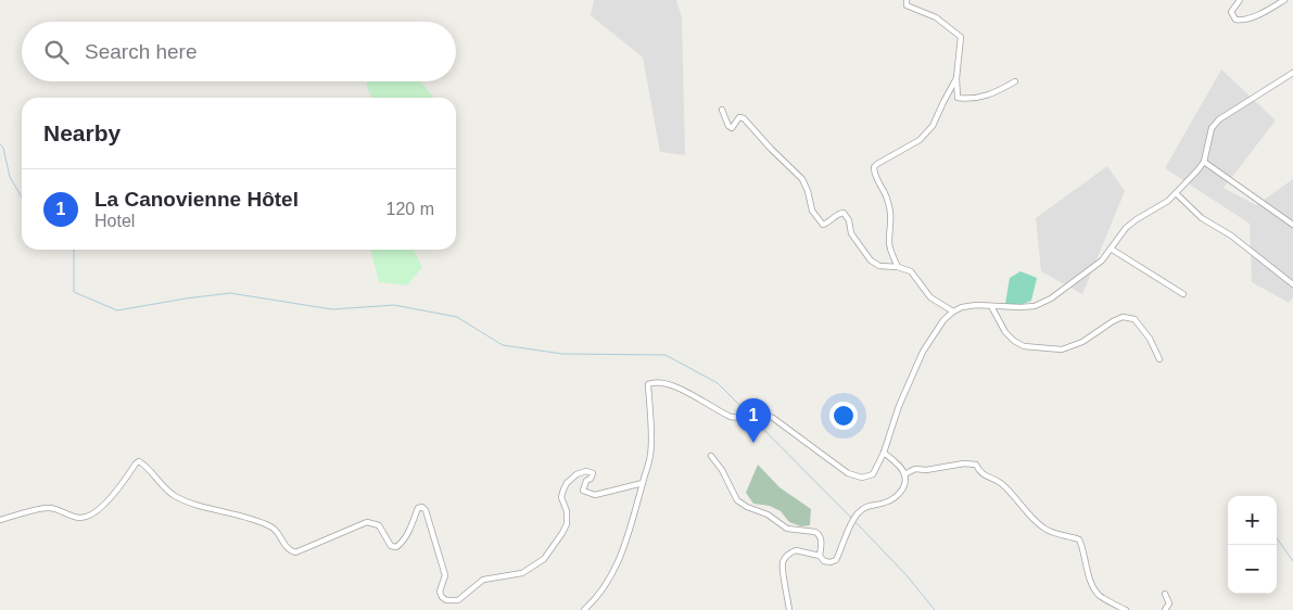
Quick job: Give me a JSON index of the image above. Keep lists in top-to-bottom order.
{
  "page": {
    "search": "Search here",
    "heading": "Nearby",
    "list": [
      {
        "mark": "1",
        "name": "La Canovienne Hôtel",
        "note": "Hotel",
        "value": "120 m"
      }
    ],
    "pins": "1",
    "map_buttons": ["+", "−"]
  }
}
